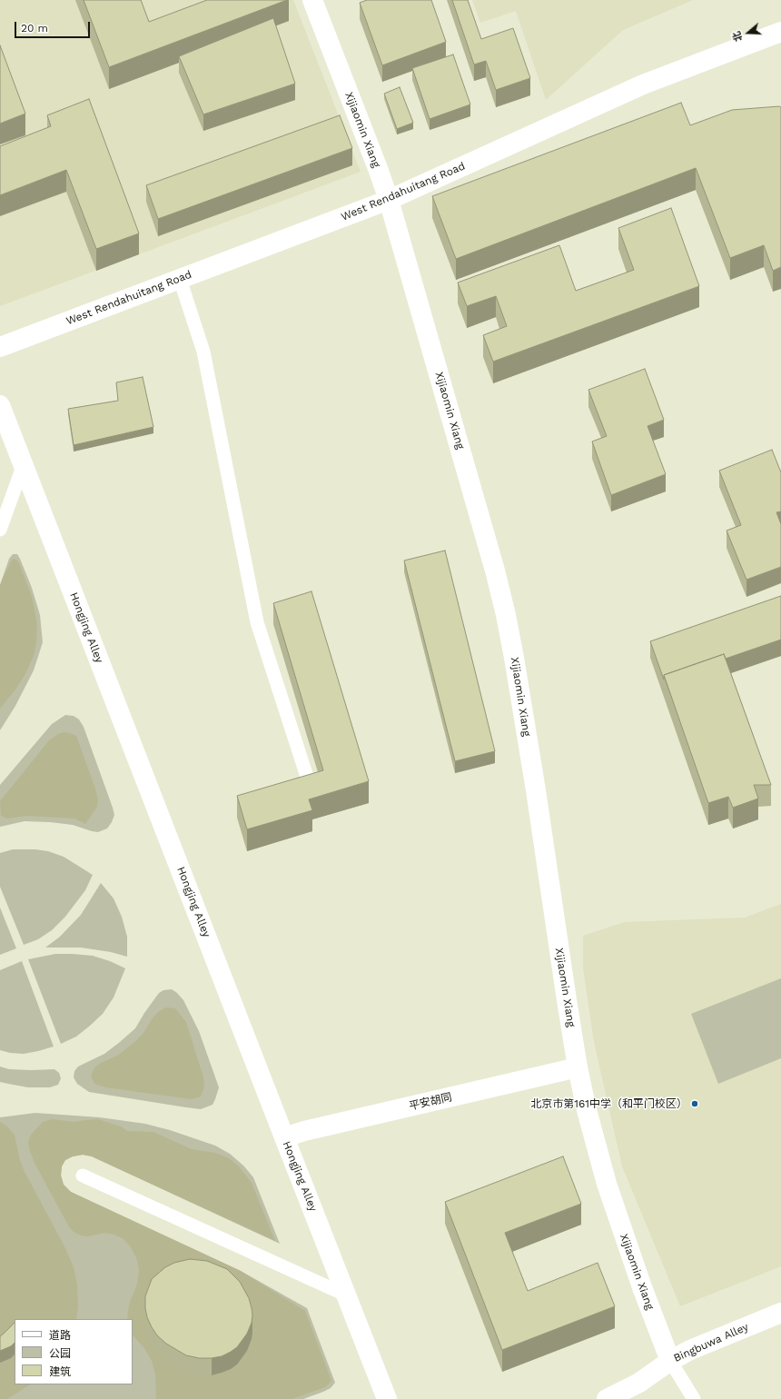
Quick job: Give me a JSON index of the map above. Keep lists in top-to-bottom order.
{
  "streets": {
    "street": [
      "Xijiaomin Xiang",
      "West Rendahuitang Road",
      "Hongjing Alley",
      "平安胡同",
      "Bingbuwa Alley"
    ]
  },
  "crossings": [
    ["Xijiaomin Xiang", "West Rendahuitang Road"],
    ["Xijiaomin Xiang", "平安胡同"],
    ["Xijiaomin Xiang", "Bingbuwa Alley"],
    ["Hongjing Alley", "平安胡同"]
  ],
  "places": ["北京市第161中学（和平门校区）"],
  "legend": ["道路", "公园", "建筑"],
  "scale_bar": "20 m",
  "north": "left"
}
